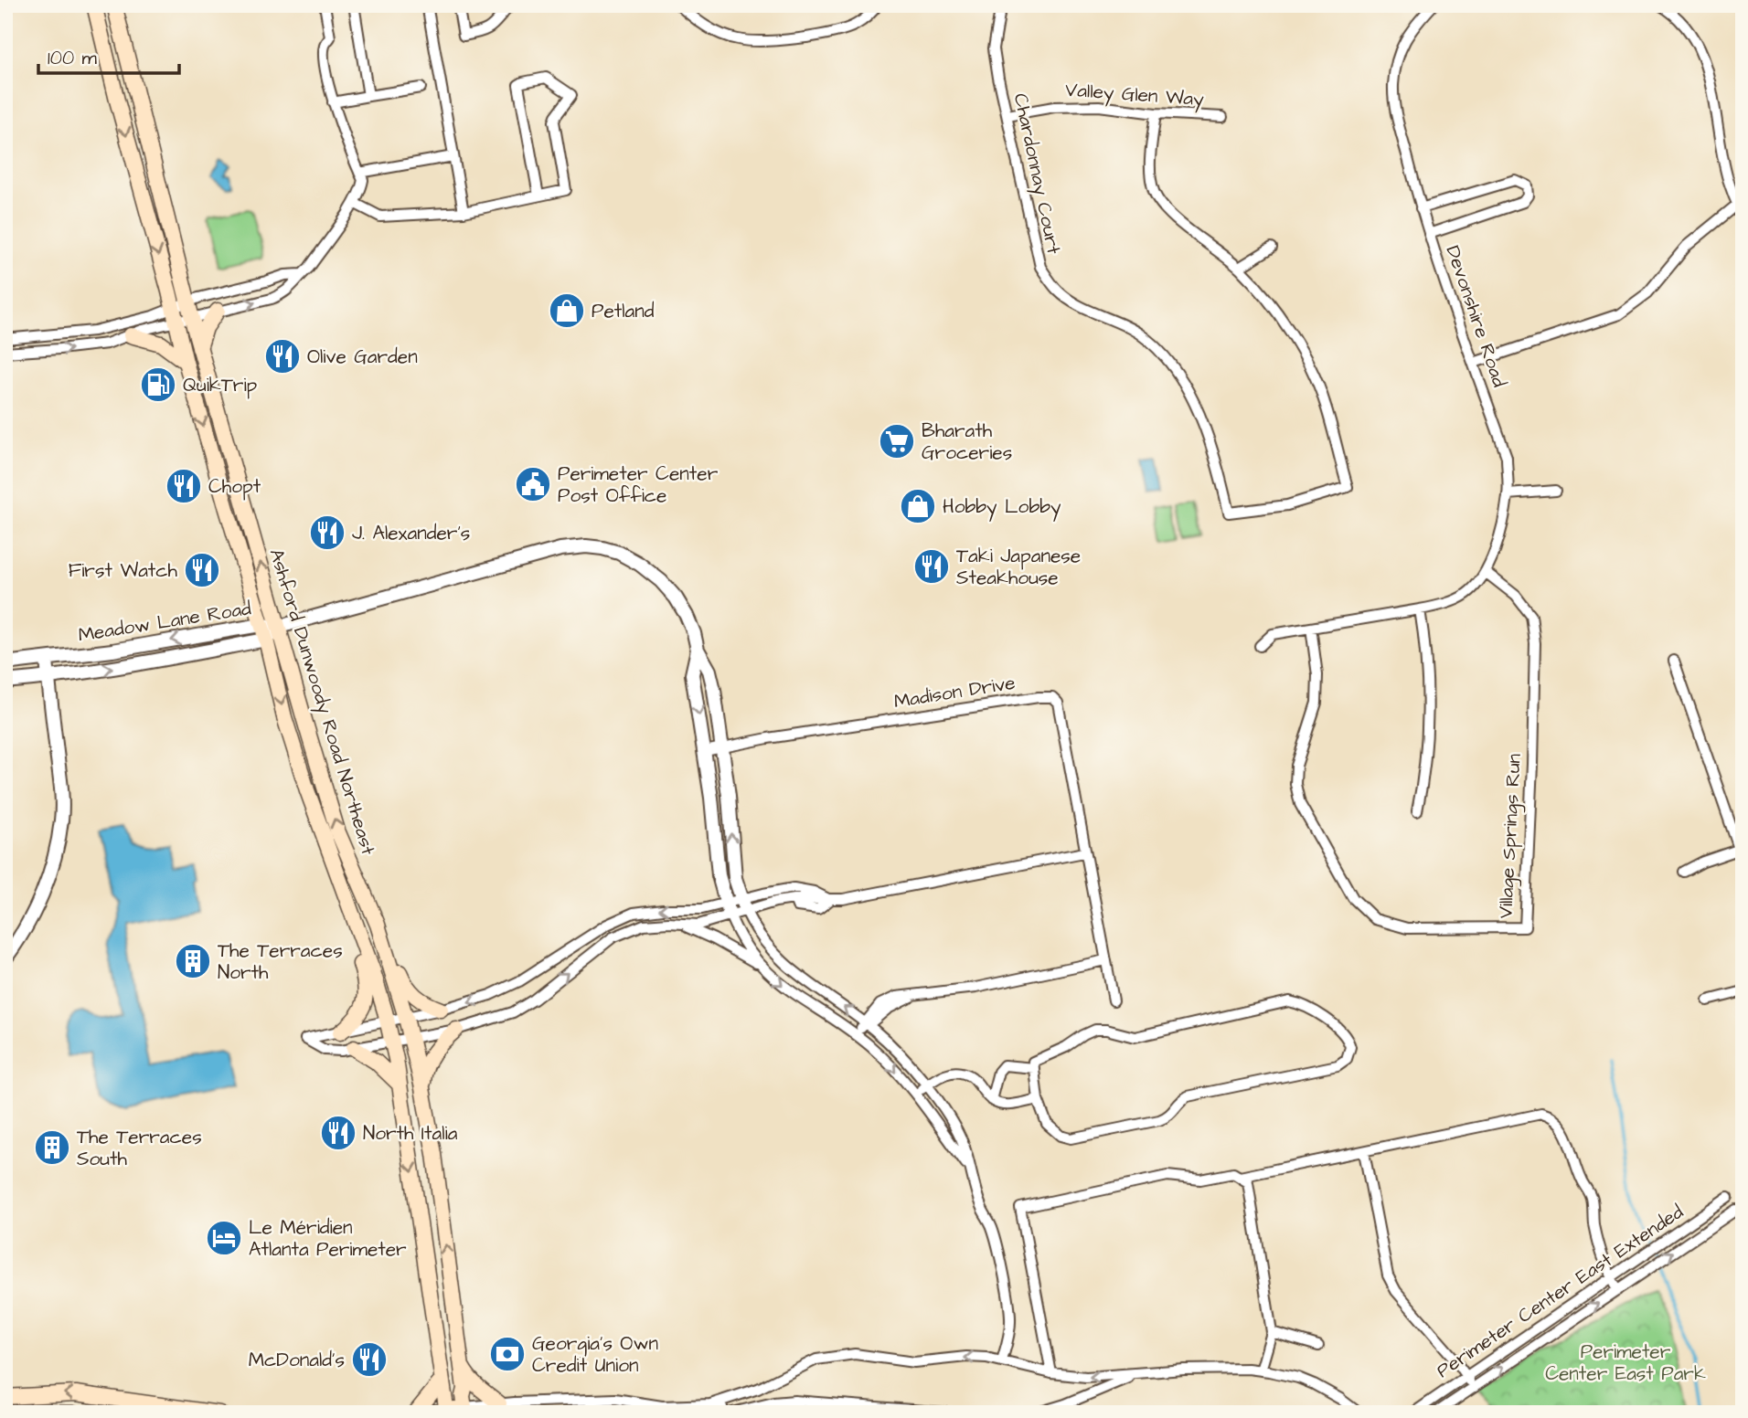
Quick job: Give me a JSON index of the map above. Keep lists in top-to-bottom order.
{
  "streets": {
    "main road": ["Ashford Dunwoody Road Northeast"],
    "street": [
      "Valley Glen Way",
      "Chardonnay Court",
      "Devonshire Road",
      "Meadow Lane Road",
      "Madison Drive",
      "Village Springs Run",
      "Perimeter Center East Extended"
    ]
  },
  "crossings": [
    ["Valley Glen Way", "Chardonnay Court"],
    ["Devonshire Road", "Village Springs Run"],
    ["Meadow Lane Road", "Ashford Dunwoody Road Northeast"]
  ],
  "parks": ["Perimeter Center East Park"],
  "places": {
    "shop": ["Petland", "Hobby Lobby"],
    "restaurant": [
      "Olive Garden",
      "Chopt",
      "J. Alexander's",
      "Taki Japanese Steakhouse",
      "First Watch",
      "North Italia",
      "McDonald's"
    ],
    "fuel station": ["QuikTrip"],
    "supermarket": ["Bharath Groceries"],
    "public building": ["Perimeter Center Post Office"],
    "building": ["The Terraces North", "The Terraces South"],
    "hotel": ["Le Méridien Atlanta Perimeter"],
    "bank": ["Georgia's Own Credit Union"]
  },
  "scale_bar": "100 m"
}
